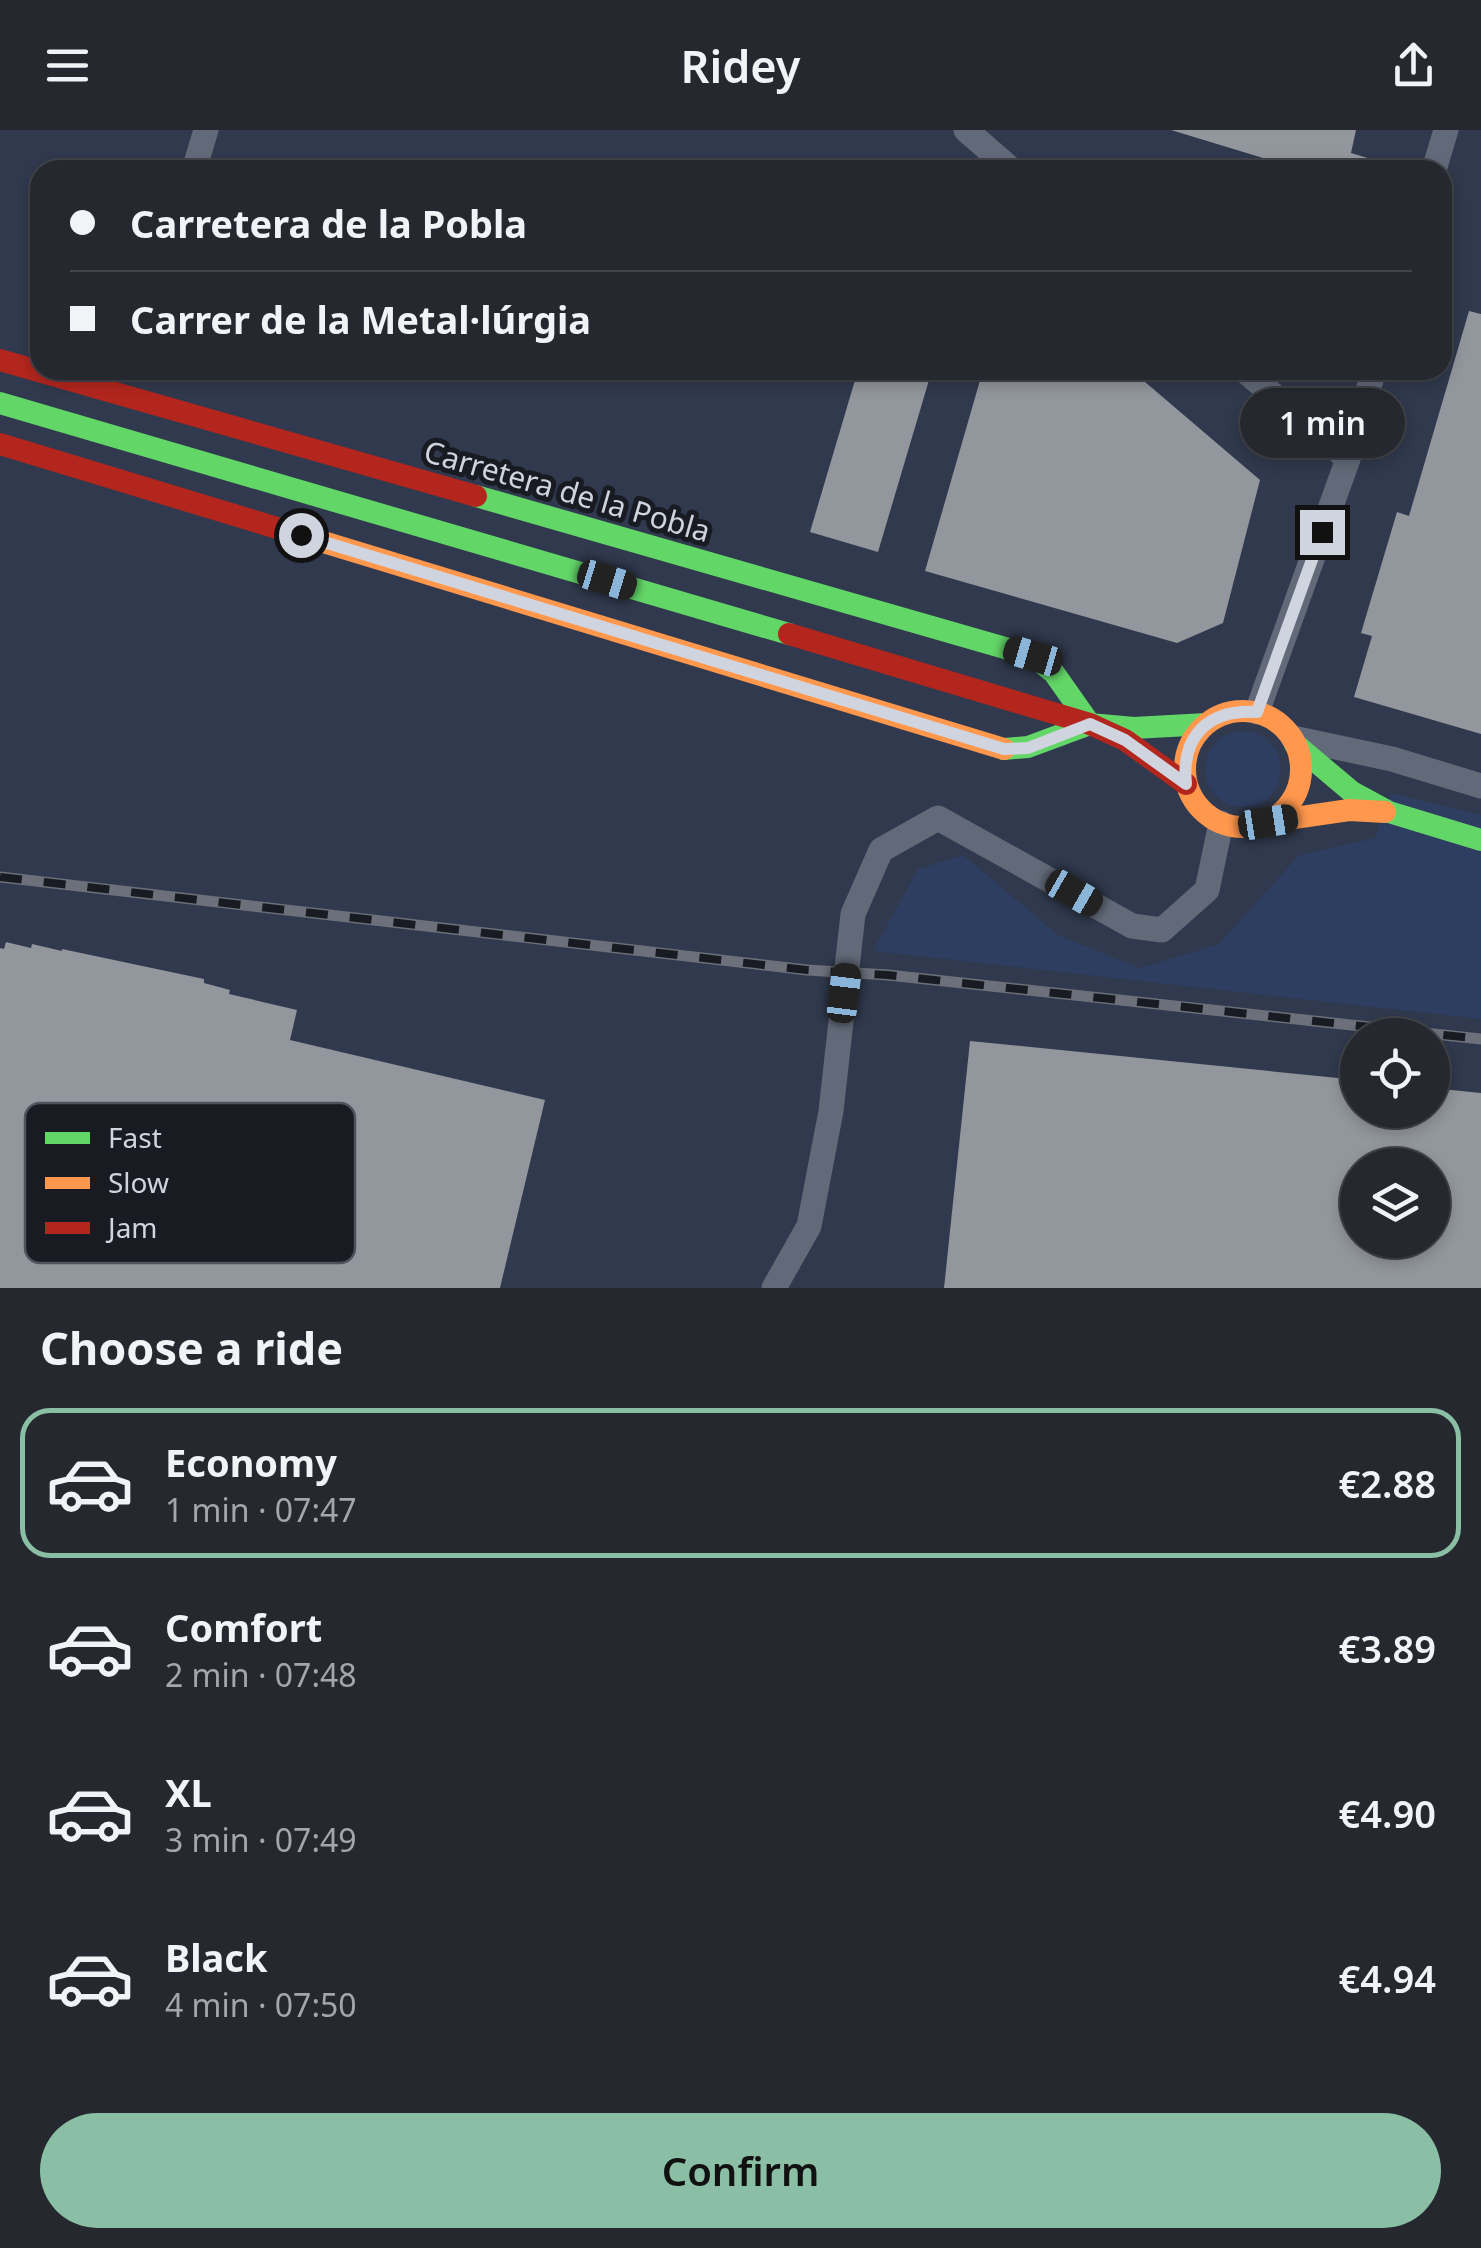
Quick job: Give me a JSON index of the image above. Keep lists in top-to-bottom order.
{
  "streets": {
    "street": ["Carretera de la Pobla"]
  },
  "legend": ["Fast", "Slow", "Jam"],
  "page": {
    "header": "Ridey",
    "banner": ["Carretera de la Pobla", "Carrer de la Metal·lúrgia"],
    "bubble": "1 min",
    "heading": "Choose a ride",
    "list": [
      {
        "name": "Economy",
        "note": "1 min · 07:47",
        "value": "€2.88"
      },
      {
        "name": "Comfort",
        "note": "2 min · 07:48",
        "value": "€3.89"
      },
      {
        "name": "XL",
        "note": "3 min · 07:49",
        "value": "€4.90"
      },
      {
        "name": "Black",
        "note": "4 min · 07:50",
        "value": "€4.94"
      }
    ],
    "buttons": "Confirm"
  }
}
